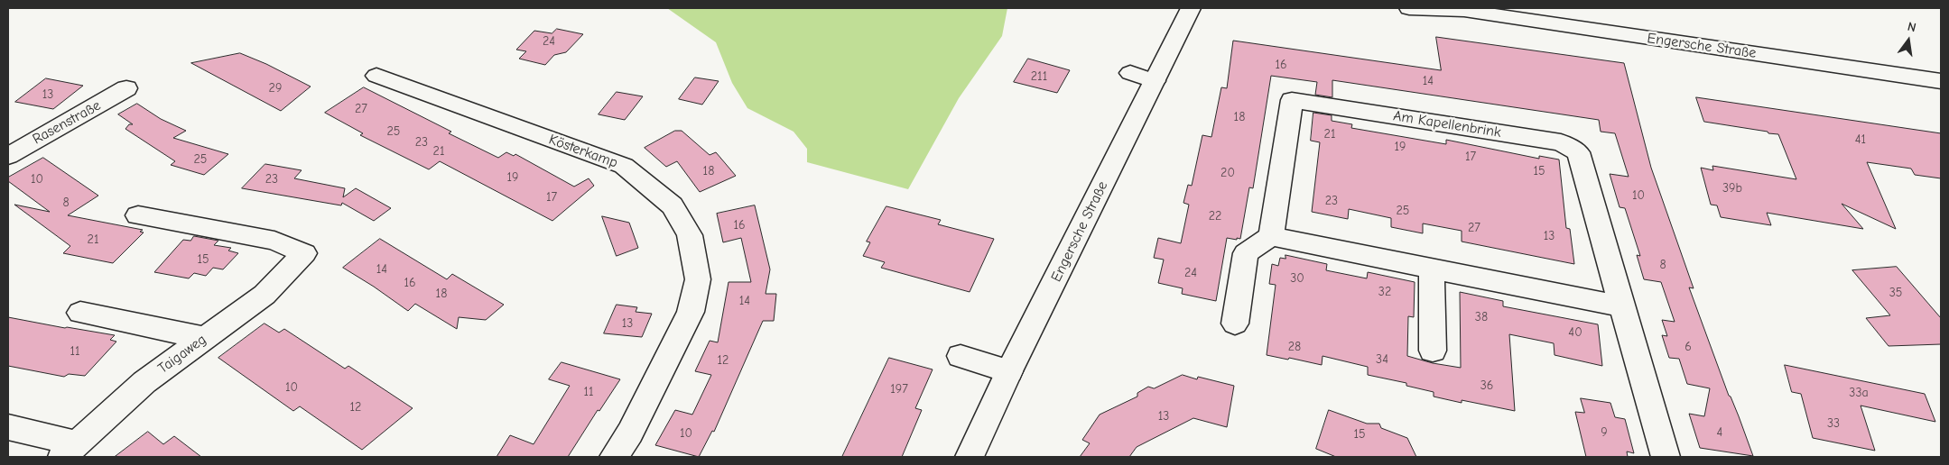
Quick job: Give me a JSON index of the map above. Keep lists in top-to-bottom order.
{
  "streets": {
    "street": [
      "Engersche Straße",
      "Rasenstraße",
      "Am Kapellenbrink",
      "Kösterkamp",
      "Taigaweg"
    ]
  },
  "house_numbers": [
    "24",
    "16",
    "211",
    "14",
    "29",
    "13",
    "27",
    "18",
    "25",
    "21",
    "41",
    "23",
    "19",
    "21",
    "17",
    "25",
    "18",
    "15",
    "20",
    "19",
    "10",
    "23",
    "39b",
    "10",
    "17",
    "23",
    "8",
    "25",
    "22",
    "16",
    "27",
    "13",
    "21",
    "15",
    "8",
    "14",
    "24",
    "30",
    "16",
    "32",
    "35",
    "18",
    "14",
    "38",
    "13",
    "40",
    "28",
    "6",
    "11",
    "34",
    "12",
    "36",
    "10",
    "197",
    "11",
    "33a",
    "12",
    "13",
    "33",
    "9",
    "4",
    "10",
    "15"
  ],
  "north": "top"
}
